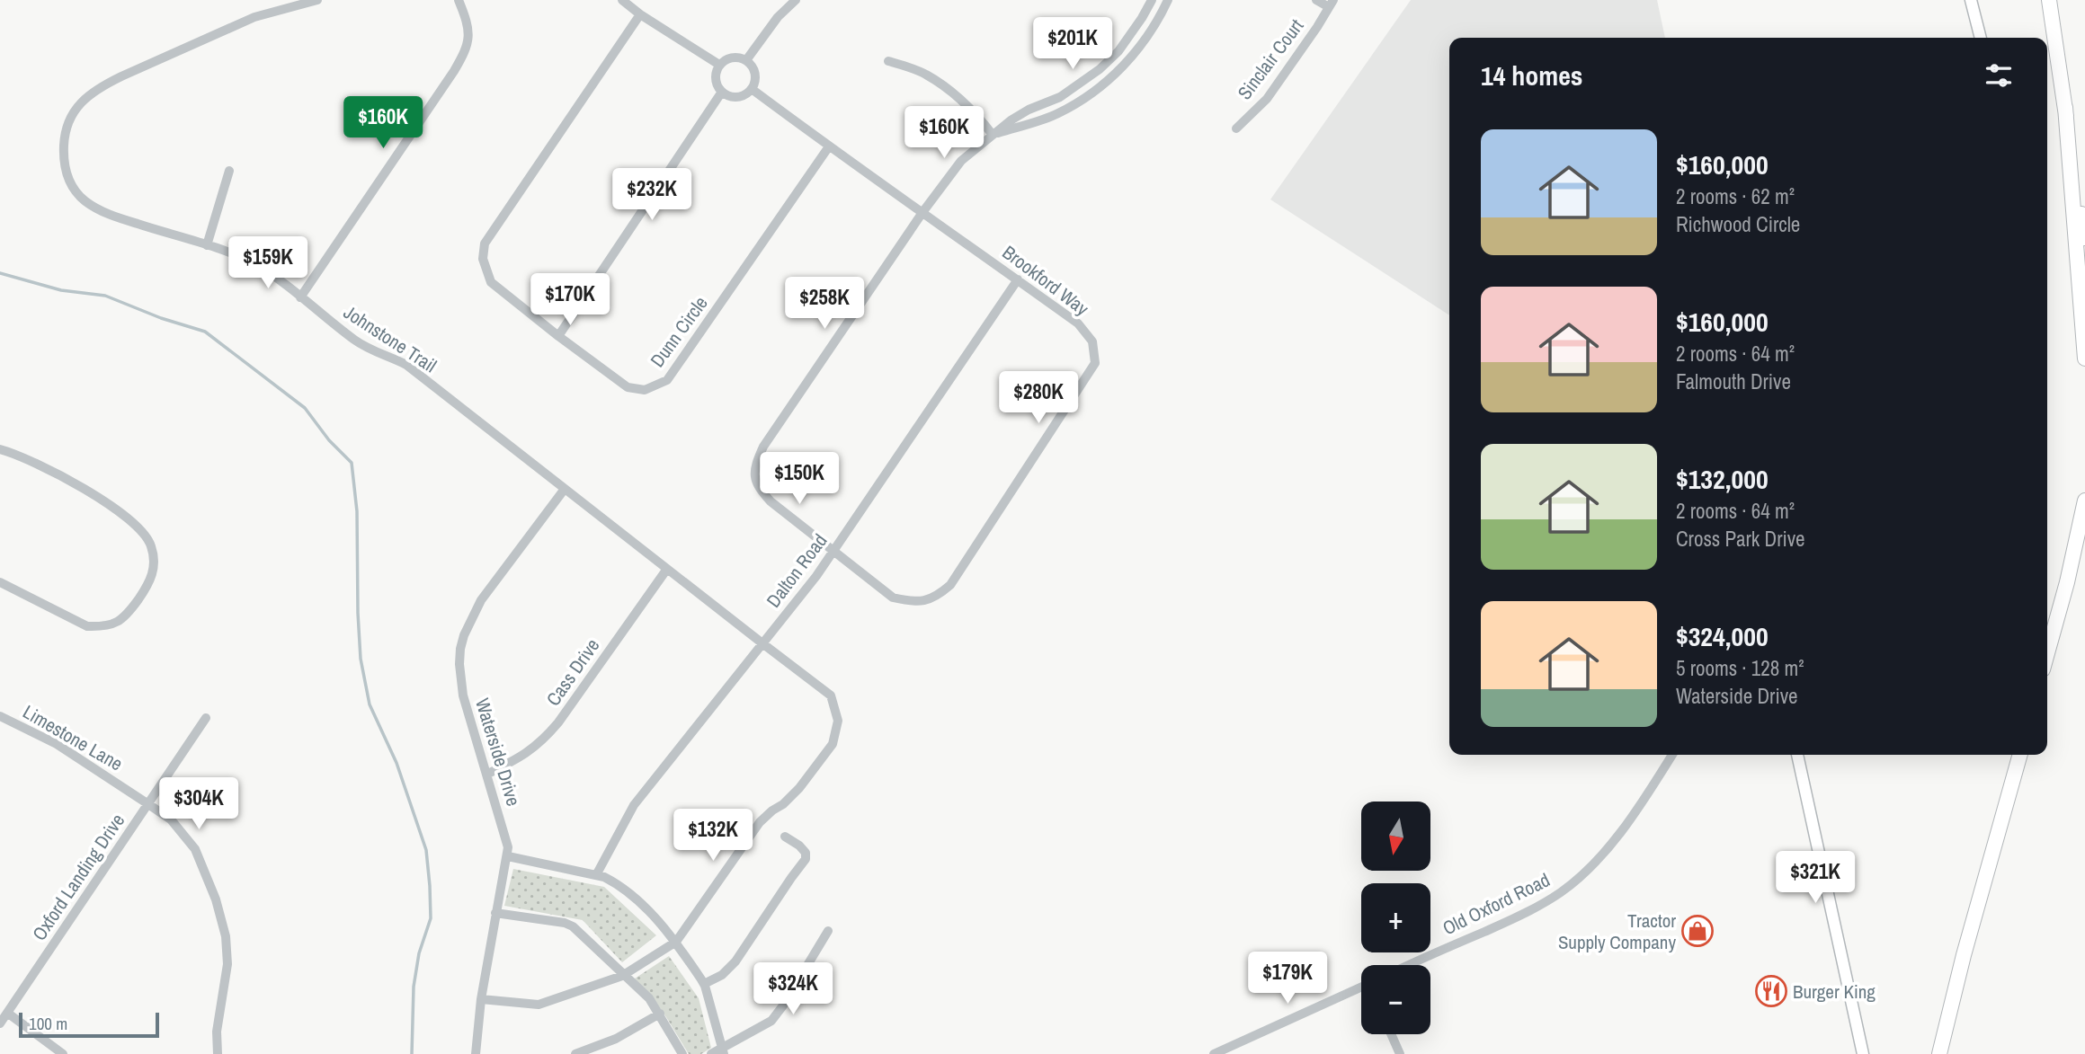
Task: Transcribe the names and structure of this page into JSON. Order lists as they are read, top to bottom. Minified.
{"streets":{"street":["Sinclair Court","Brookford Way","Dunn Circle","Johnstone Trail","Dalton Road","Cass Drive","Limestone Lane","Waterside Drive","Oxford Landing Drive","Old Oxford Road"]},"crossings":[["Brookford Way","Dunn Circle"],["Brookford Way","Dalton Road"],["Johnstone Trail","Dalton Road"],["Johnstone Trail","Cass Drive"],["Johnstone Trail","Waterside Drive"],["Cass Drive","Waterside Drive"],["Limestone Lane","Oxford Landing Drive"]],"places":{"shop":["Tractor Supply Company"],"restaurant":["Burger King"]},"scale_bar":"100 m","north":"bottom","page":{"price":["$201K","$160K","$160K","$232K","$159K","$170K","$258K","$280K","$150K","$304K","$132K","$321K","$179K","$324K"],"heading":"14 homes","list":[{"name":"$160,000","note":"2 rooms · 62 m² · Richwood Circle"},{"name":"$160,000","note":"2 rooms · 64 m² · Falmouth Drive"},{"name":"$132,000","note":"2 rooms · 64 m² · Cross Park Drive"},{"name":"$324,000","note":"5 rooms · 128 m² · Waterside Drive"}],"map_buttons":["+","−"],"scale":"100 m"}}
